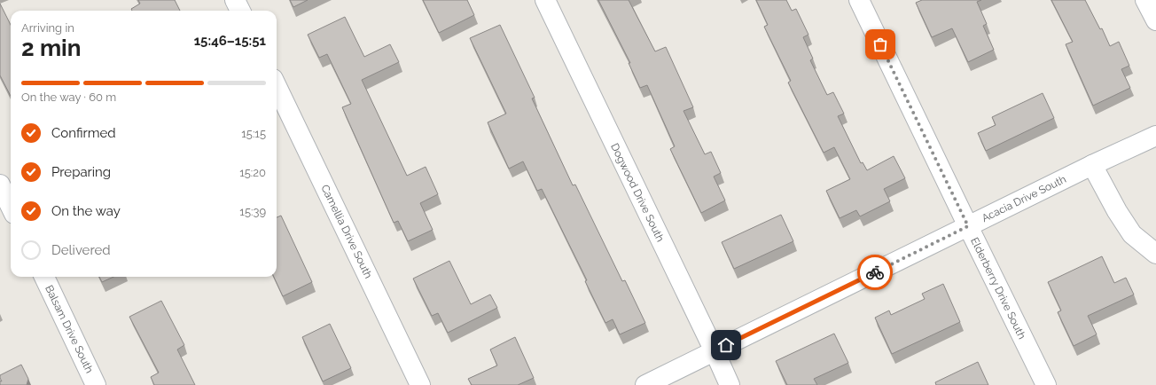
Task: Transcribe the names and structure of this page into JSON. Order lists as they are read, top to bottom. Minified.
{"streets":{"street":["Dogwood Drive South","Acacia Drive South","Camellia Drive South","Elderberry Drive South","Balsam Drive South"]},"crossings":[["Dogwood Drive South","Acacia Drive South"],["Acacia Drive South","Elderberry Drive South"]],"page":{"heading":["2 min","Arriving in","15:46–15:51"],"bar":"On the way · 60 m","list":[["Confirmed","15:15"],["Preparing","15:20"],["On the way","15:39"],"Delivered"]}}
